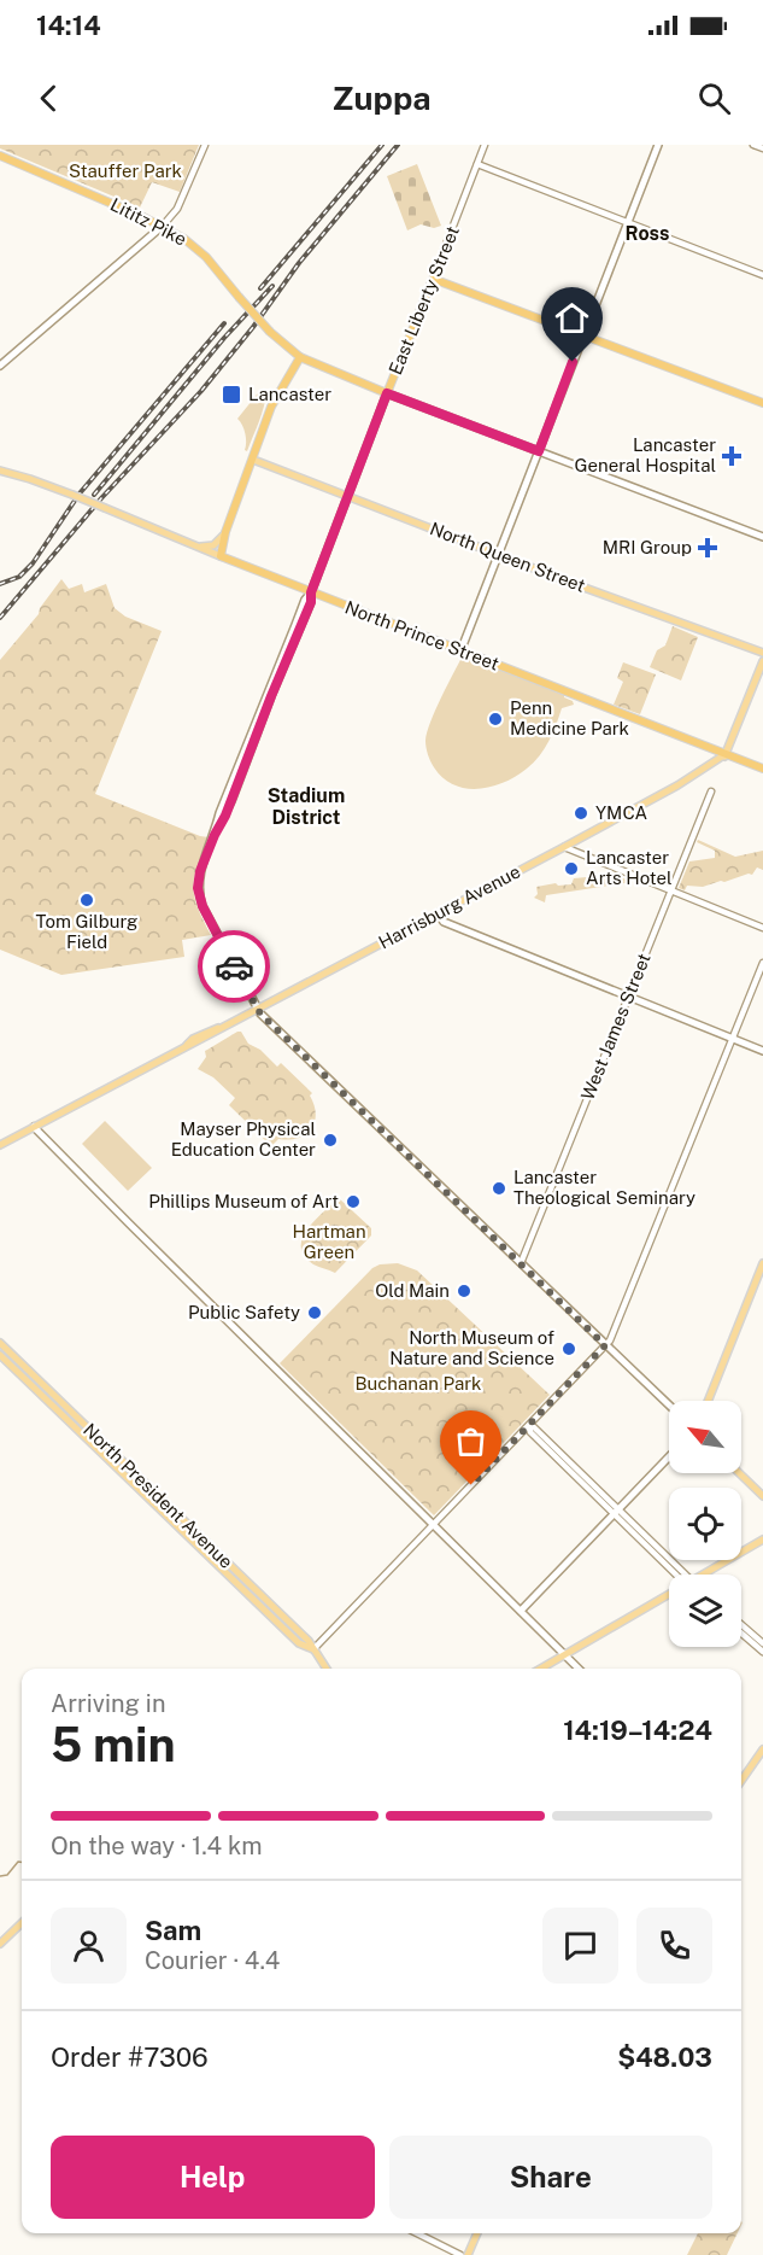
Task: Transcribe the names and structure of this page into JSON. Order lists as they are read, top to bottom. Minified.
{"streets":{"highway":["Lititz Pike","East Liberty Street","North Prince Street"],"main road":["North Queen Street","Harrisburg Avenue","North President Avenue"],"street":["West James Street"]},"crossings":[["Lititz Pike","East Liberty Street"],["East Liberty Street","North Queen Street"],["East Liberty Street","North Prince Street"],["East Liberty Street","Harrisburg Avenue"],["East Liberty Street","West James Street"],["North Prince Street","Harrisburg Avenue"]],"districts":["Ross","Stadium District"],"parks":["Stauffer Park","Hartman Green","Buchanan Park"],"places":{"transit":["Lancaster"],"health":["Lancaster General Hospital","MRI Group"],"other":["Penn Medicine Park","YMCA","Lancaster Arts Hotel","Tom Gilburg Field","Mayser Physical Education Center","Lancaster Theological Seminary","Phillips Museum of Art","Old Main","Public Safety","North Museum of Nature and Science"]},"north":"top left","page":{"status":"14:14","header":"Zuppa","heading":["5 min","Arriving in","14:19–14:24"],"panel":["Sam","Courier · 4.4","Order #7306","$48.03"],"bar":"On the way · 1.4 km","buttons":["Help","Share"]}}
